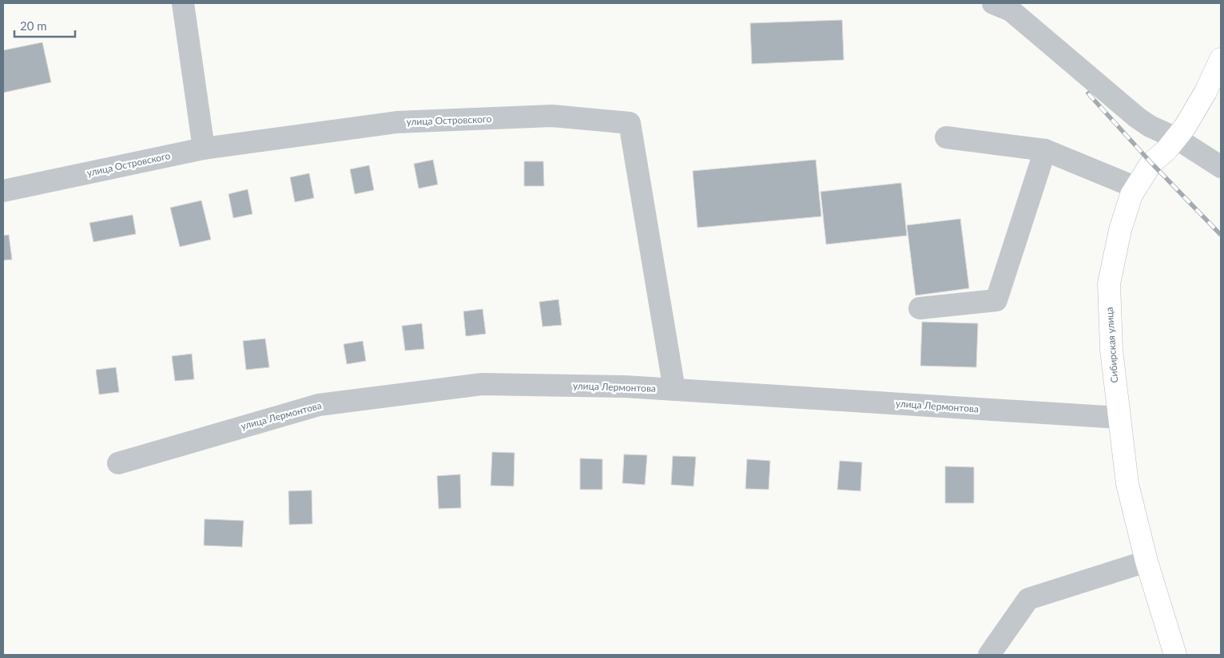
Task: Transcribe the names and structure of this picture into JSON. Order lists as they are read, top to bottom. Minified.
{"streets":{"main road":["Сибирская улица"],"street":["улица Островского","улица Лермонтова"]},"crossings":[["улица Островского","улица Лермонтова"],["Сибирская улица","улица Лермонтова"]],"scale_bar":"20 m"}
